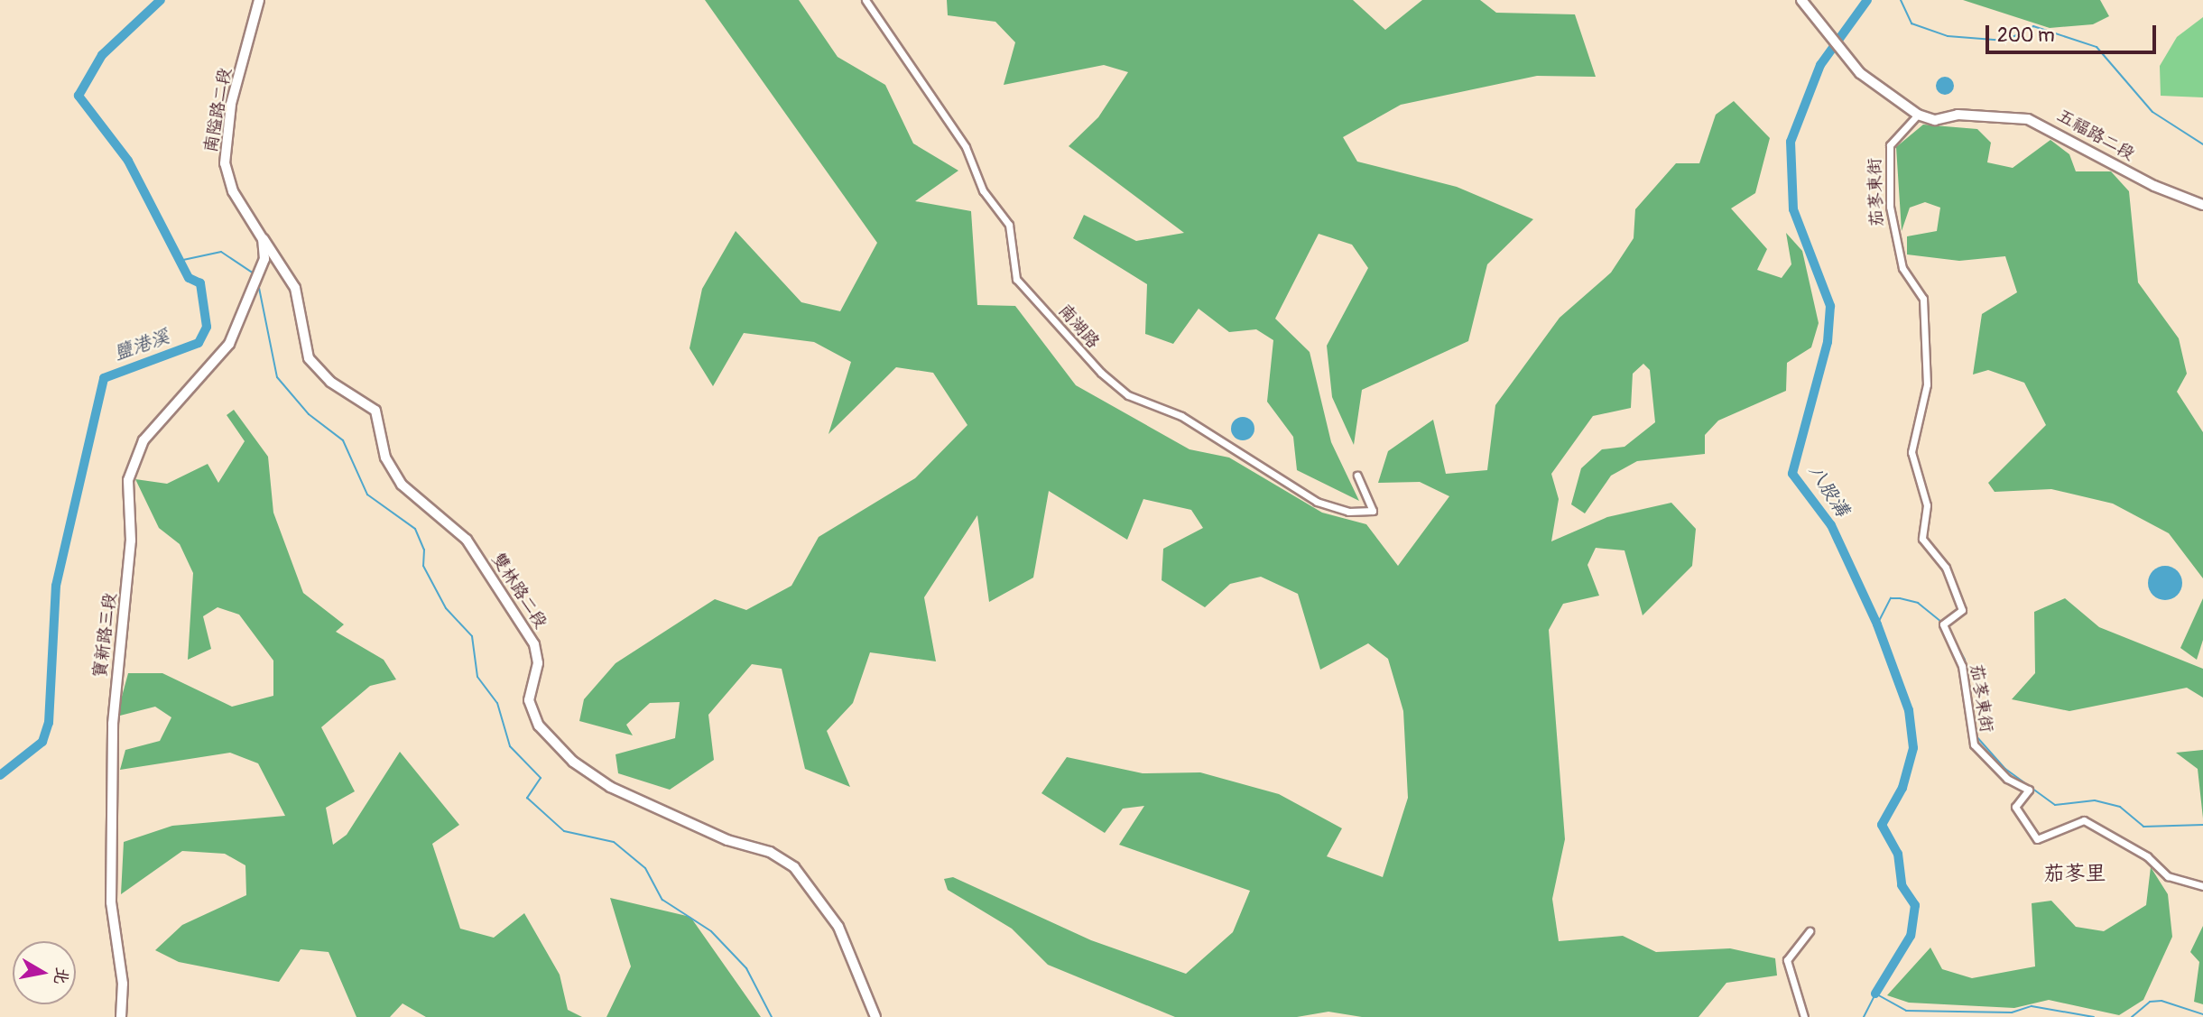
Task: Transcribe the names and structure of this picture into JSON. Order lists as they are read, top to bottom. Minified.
{"streets":{"street":["南隘路二段","五福路二段","茄苳東街","南湖路","雙林路二段","寶新路三段"]},"crossings":[["南隘路二段","雙林路二段"],["南隘路二段","寶新路三段"],["五福路二段","茄苳東街"],["雙林路二段","寶新路三段"]],"districts":["茄苳里"],"water":["鹽港溪","八股溝"],"scale_bar":"200 m","north":"right"}
